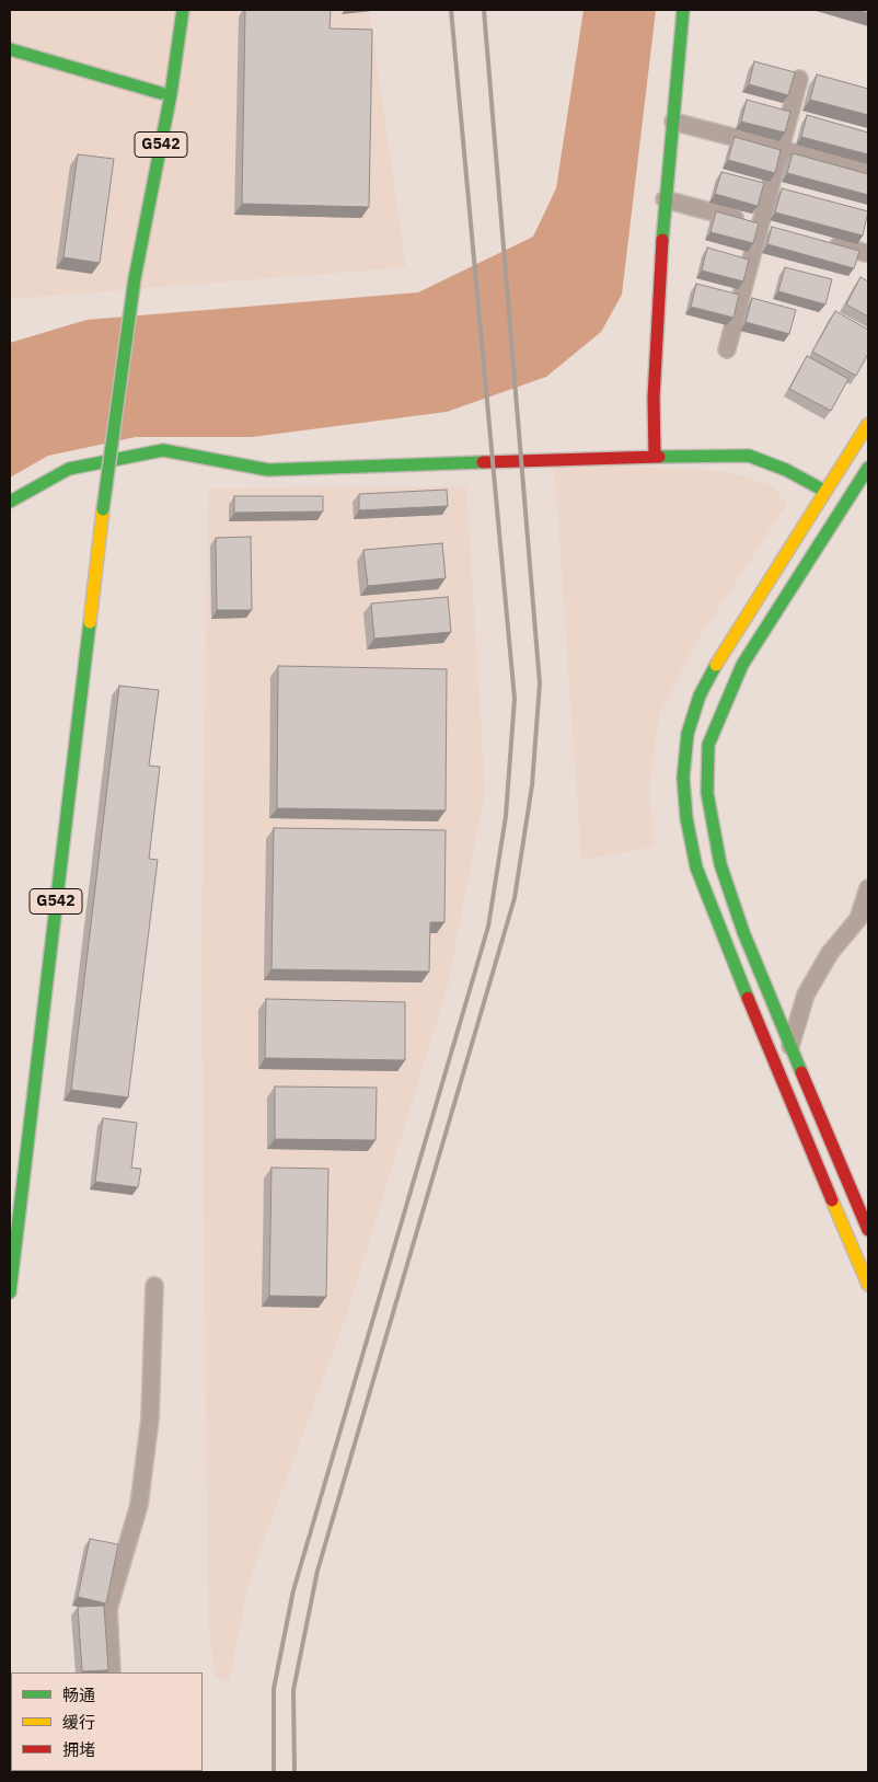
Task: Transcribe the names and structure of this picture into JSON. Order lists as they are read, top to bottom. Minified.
{"streets":{"main road":["G542"]},"legend":["畅通","缓行","拥堵"]}
